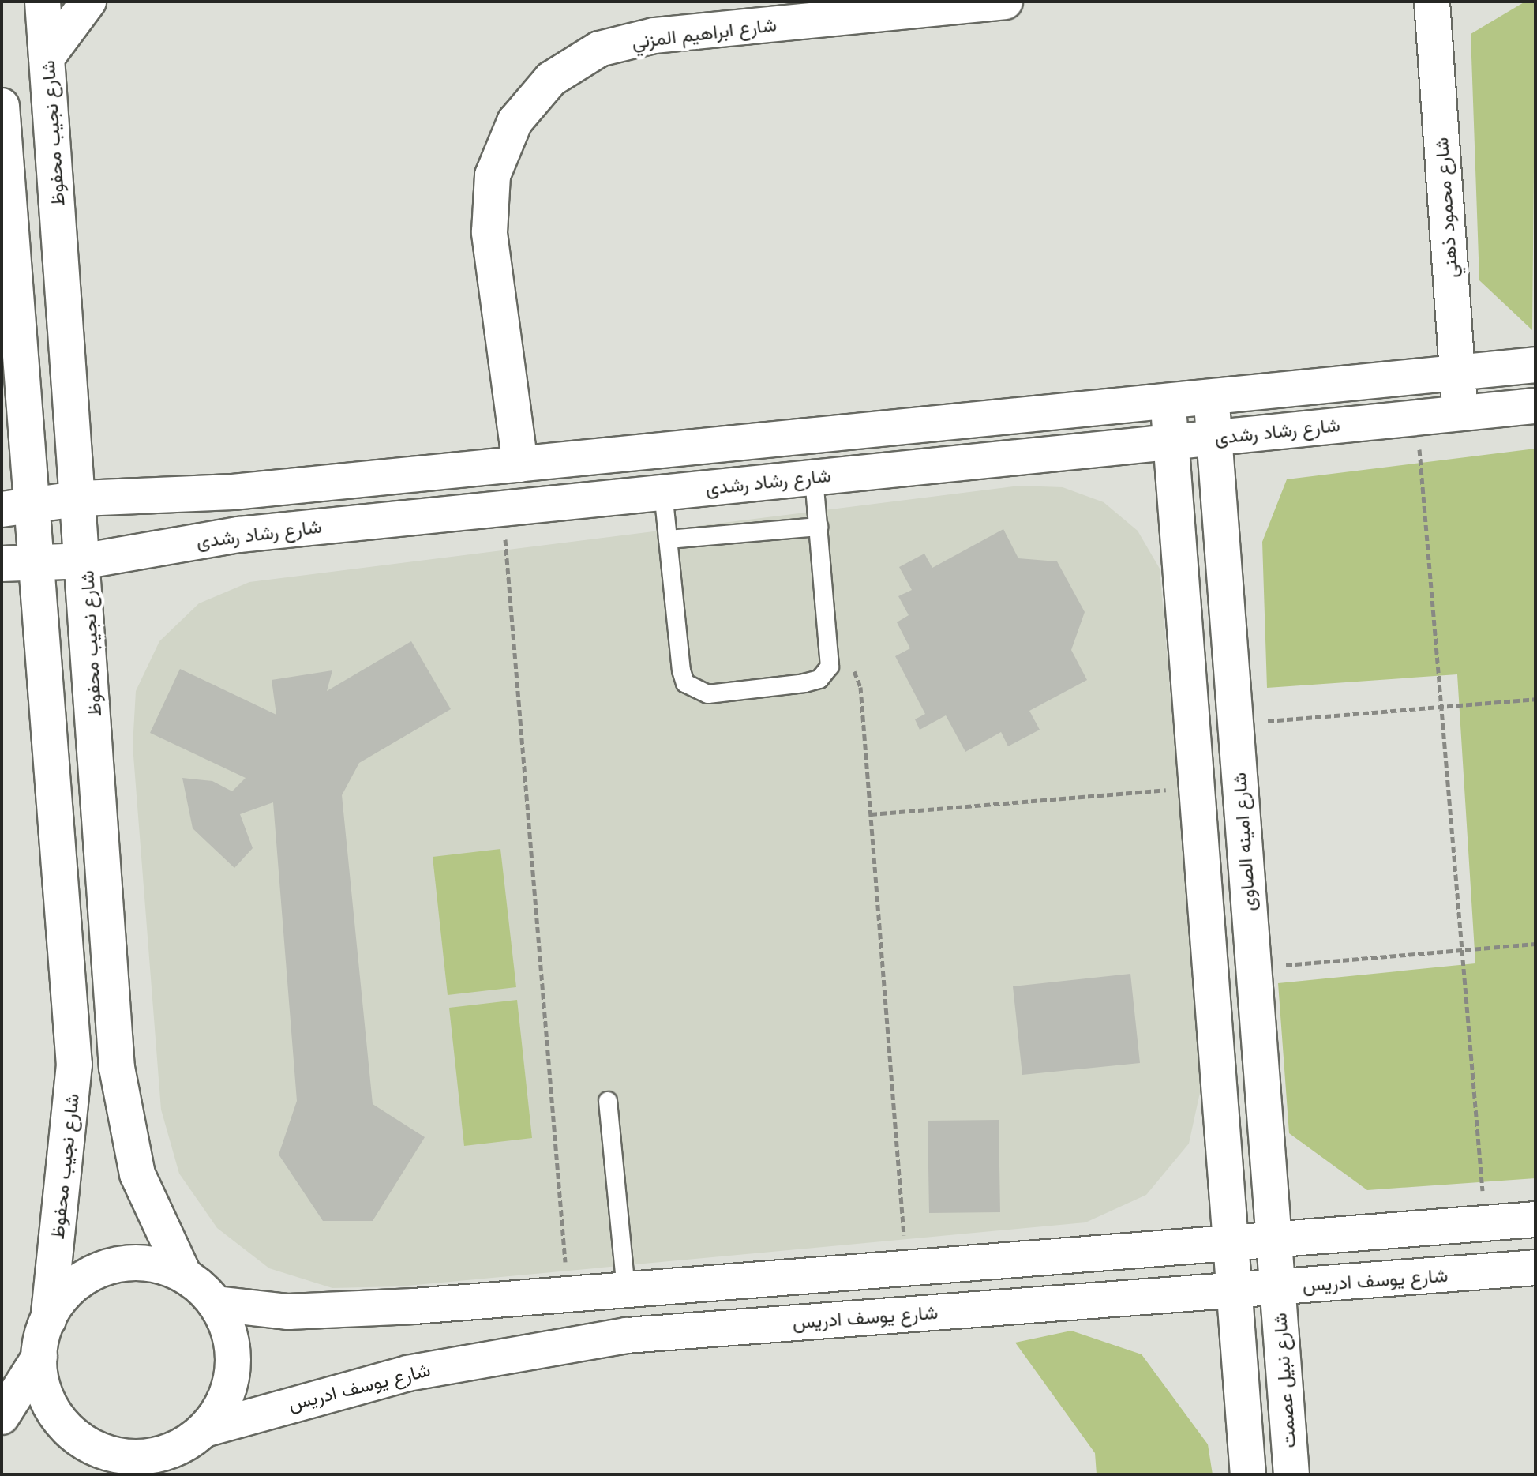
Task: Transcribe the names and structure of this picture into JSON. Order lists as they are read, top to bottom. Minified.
{"streets":{"street":["شارع ابراهيم المزني","شارع نجيب محفوظ","شارع محمود ذهني","شارع رشاد رشدى","شارع امينه الصاوى","شارع يوسف ادريس","شارع نبيل عصمت"]},"crossings":[["شارع ابراهيم المزني","شارع رشاد رشدى"],["شارع نجيب محفوظ","شارع رشاد رشدى"],["شارع نجيب محفوظ","شارع يوسف ادريس"],["شارع محمود ذهني","شارع رشاد رشدى"],["شارع رشاد رشدى","شارع امينه الصاوى"],["شارع امينه الصاوى","شارع يوسف ادريس"],["شارع امينه الصاوى","شارع نبيل عصمت"],["شارع يوسف ادريس","شارع نبيل عصمت"]]}
